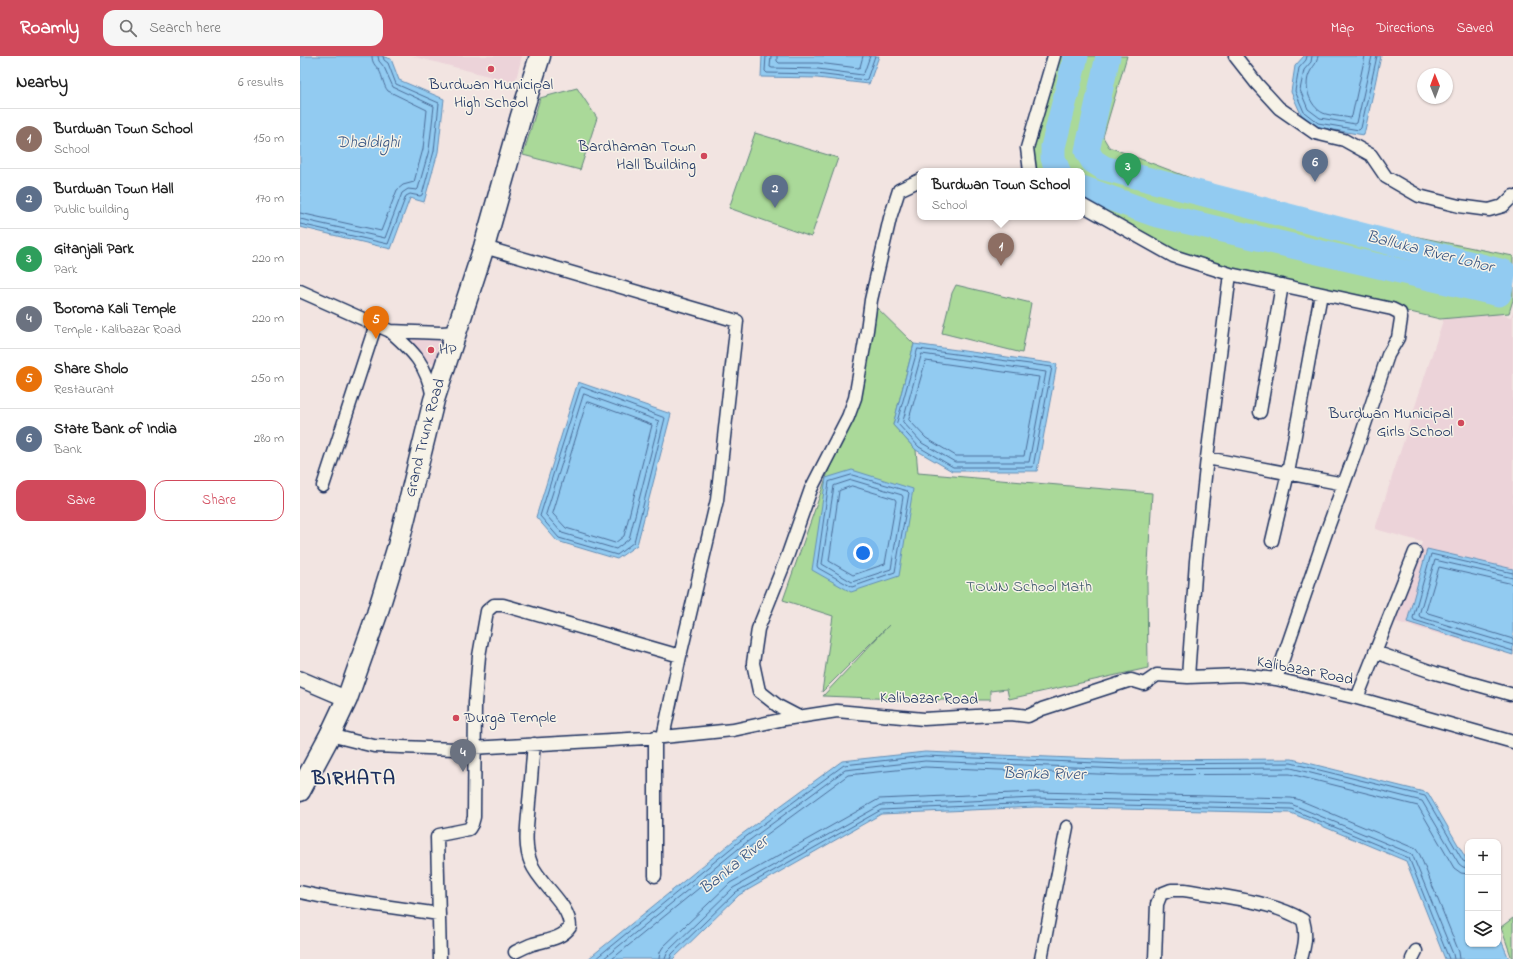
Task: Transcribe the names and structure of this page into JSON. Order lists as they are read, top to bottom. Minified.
{"streets":{"highway":["Grand Trunk Road"],"street":["Kalibazar Road"]},"crossings":[["Grand Trunk Road","Kalibazar Road"]],"districts":["BIRHATA"],"water":["Dhaldighi","Balluka River Lohor","Banka River"],"parks":["TOWN School Math"],"places":["Burdwan Municipal High School","Bardhaman Town Hall Building","HP","Burdwan Municipal Girls School","Durga Temple"],"north":"top","page":{"header":"Roamly","search":"Search here","nav":["Map","Directions","Saved"],"heading":["Nearby","6 results"],"list":[{"mark":"1","name":"Burdwan Town School","note":"School","value":"150 m"},{"mark":"2","name":"Burdwan Town Hall","note":"Public building","value":"170 m"},{"mark":"3","name":"Gitanjali Park","note":"Park","value":"220 m"},{"mark":"4","name":"Boroma Kali Temple","note":"Temple · Kalibazar Road","value":"220 m"},{"mark":"5","name":"Share Sholo","note":"Restaurant","value":"250 m"},{"mark":"6","name":"State Bank of India","note":"Bank","value":"280 m"}],"pins":["6","3","2","1","5","4"],"popup":["Burdwan Town School","School"],"buttons":["Save","Share"],"map_buttons":["+","−"]}}
